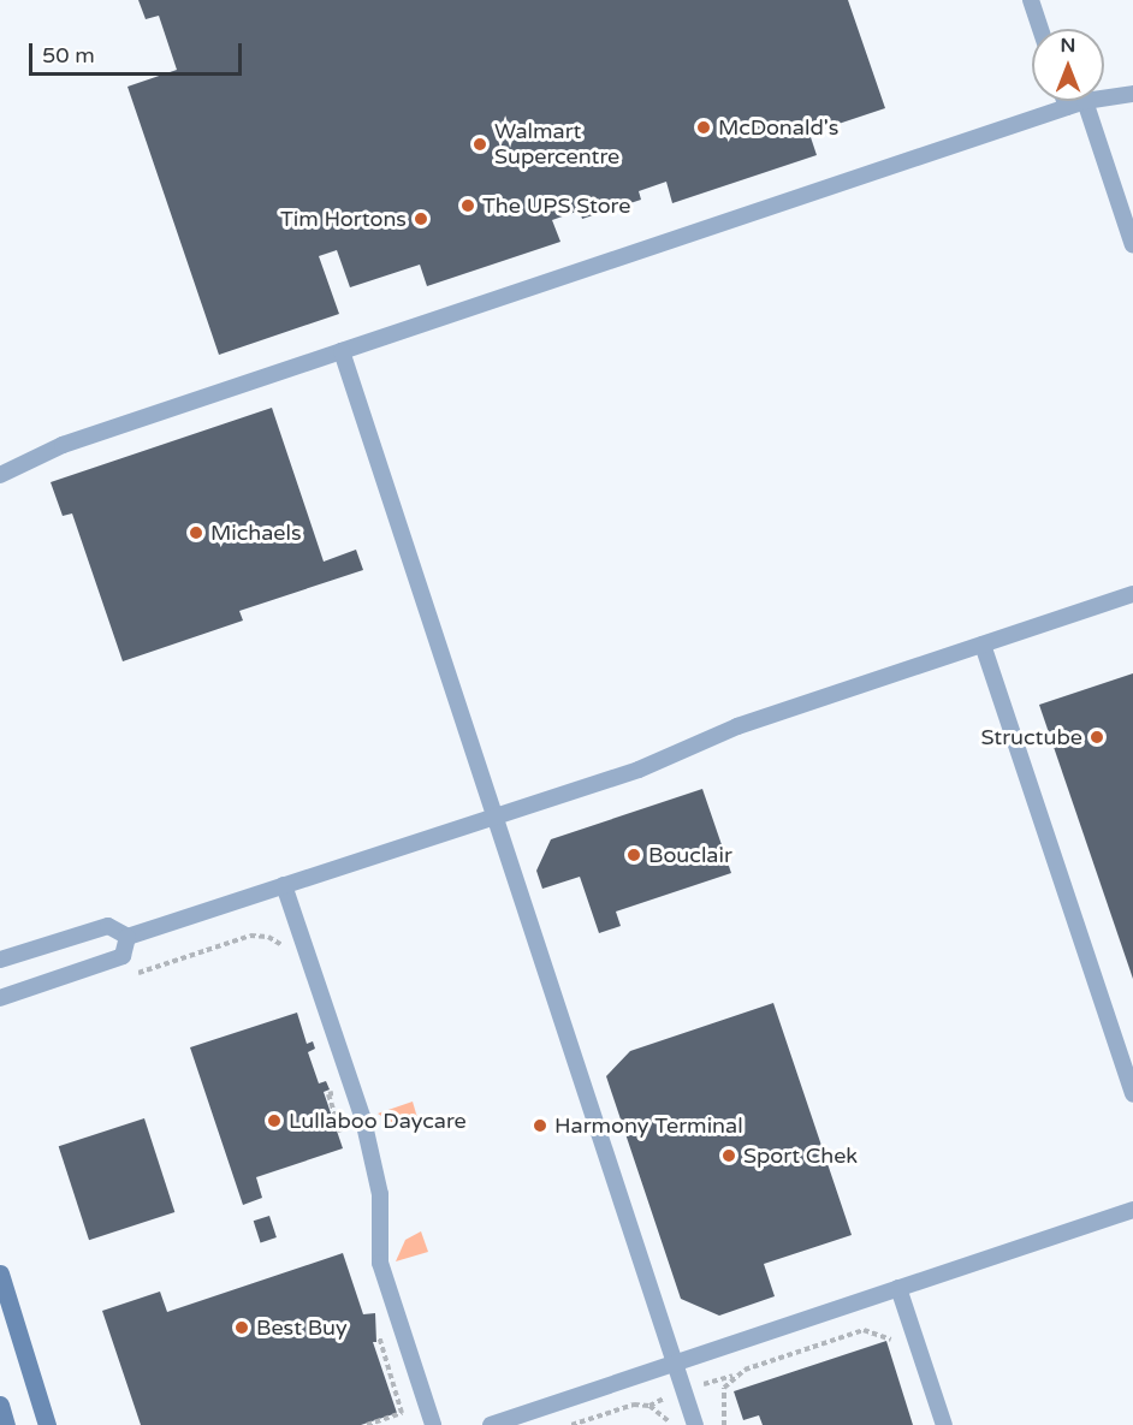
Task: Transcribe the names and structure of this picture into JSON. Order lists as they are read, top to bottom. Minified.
{"places":["McDonald's","Walmart Supercentre","The UPS Store","Tim Hortons","Michaels","Structube","Bouclair","Lullaboo Daycare","Harmony Terminal","Sport Chek","Best Buy"],"scale_bar":"50 m","north":"top"}
